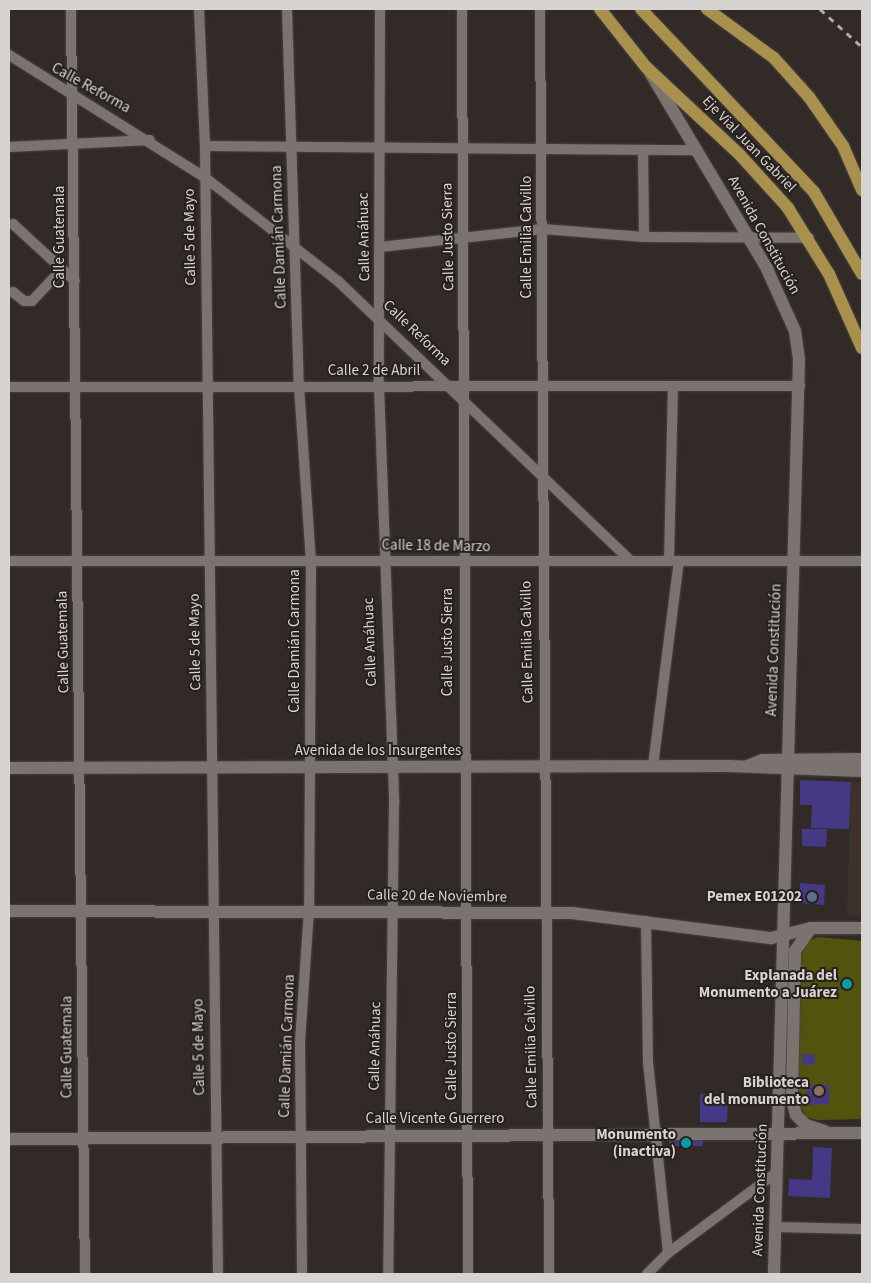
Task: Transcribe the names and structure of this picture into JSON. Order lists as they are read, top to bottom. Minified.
{"streets":{"main road":["Eje Vial Juan Gabriel","Avenida Constitución","Avenida de los Insurgentes","Calle 20 de Noviembre","Calle Vicente Guerrero"],"street":["Calle Reforma","Calle Guatemala","Calle 5 de Mayo","Calle Damián Carmona","Calle Anáhuac","Calle Justo Sierra","Calle Emilia Calvillo","Calle 2 de Abril","Calle 18 de Marzo"]},"crossings":[["Calle Reforma","Calle Guatemala"],["Calle Reforma","Calle 5 de Mayo"],["Calle Reforma","Calle Damián Carmona"],["Calle Reforma","Calle Anáhuac"],["Calle Reforma","Calle Justo Sierra"],["Calle Reforma","Calle Emilia Calvillo"],["Calle Reforma","Calle 2 de Abril"],["Calle Reforma","Calle 18 de Marzo"],["Eje Vial Juan Gabriel","Avenida Constitución"],["Avenida Constitución","Calle 2 de Abril"],["Avenida Constitución","Calle 18 de Marzo"],["Avenida Constitución","Avenida de los Insurgentes"],["Avenida Constitución","Calle 20 de Noviembre"],["Avenida Constitución","Calle Vicente Guerrero"],["Calle Guatemala","Calle 2 de Abril"],["Calle Guatemala","Calle 18 de Marzo"],["Calle Guatemala","Avenida de los Insurgentes"],["Calle Guatemala","Calle 20 de Noviembre"],["Calle Guatemala","Calle Vicente Guerrero"],["Calle 5 de Mayo","Calle 2 de Abril"],["Calle 5 de Mayo","Calle 18 de Marzo"],["Calle 5 de Mayo","Avenida de los Insurgentes"],["Calle 5 de Mayo","Calle 20 de Noviembre"],["Calle 5 de Mayo","Calle Vicente Guerrero"],["Calle Damián Carmona","Calle 2 de Abril"],["Calle Damián Carmona","Calle 18 de Marzo"],["Calle Damián Carmona","Avenida de los Insurgentes"],["Calle Damián Carmona","Calle 20 de Noviembre"],["Calle Damián Carmona","Calle Vicente Guerrero"],["Calle Anáhuac","Calle 2 de Abril"],["Calle Anáhuac","Calle 18 de Marzo"],["Calle Anáhuac","Avenida de los Insurgentes"],["Calle Anáhuac","Calle 20 de Noviembre"],["Calle Anáhuac","Calle Vicente Guerrero"],["Calle Justo Sierra","Calle 2 de Abril"],["Calle Justo Sierra","Calle 18 de Marzo"],["Calle Justo Sierra","Avenida de los Insurgentes"],["Calle Justo Sierra","Calle 20 de Noviembre"],["Calle Justo Sierra","Calle Vicente Guerrero"],["Calle Emilia Calvillo","Calle 2 de Abril"],["Calle Emilia Calvillo","Calle 18 de Marzo"],["Calle Emilia Calvillo","Avenida de los Insurgentes"],["Calle Emilia Calvillo","Calle 20 de Noviembre"],["Calle Emilia Calvillo","Calle Vicente Guerrero"]],"places":["Pemex E01202","Explanada del Monumento a Juárez","Biblioteca del monumento","Monumento (inactiva)"]}
